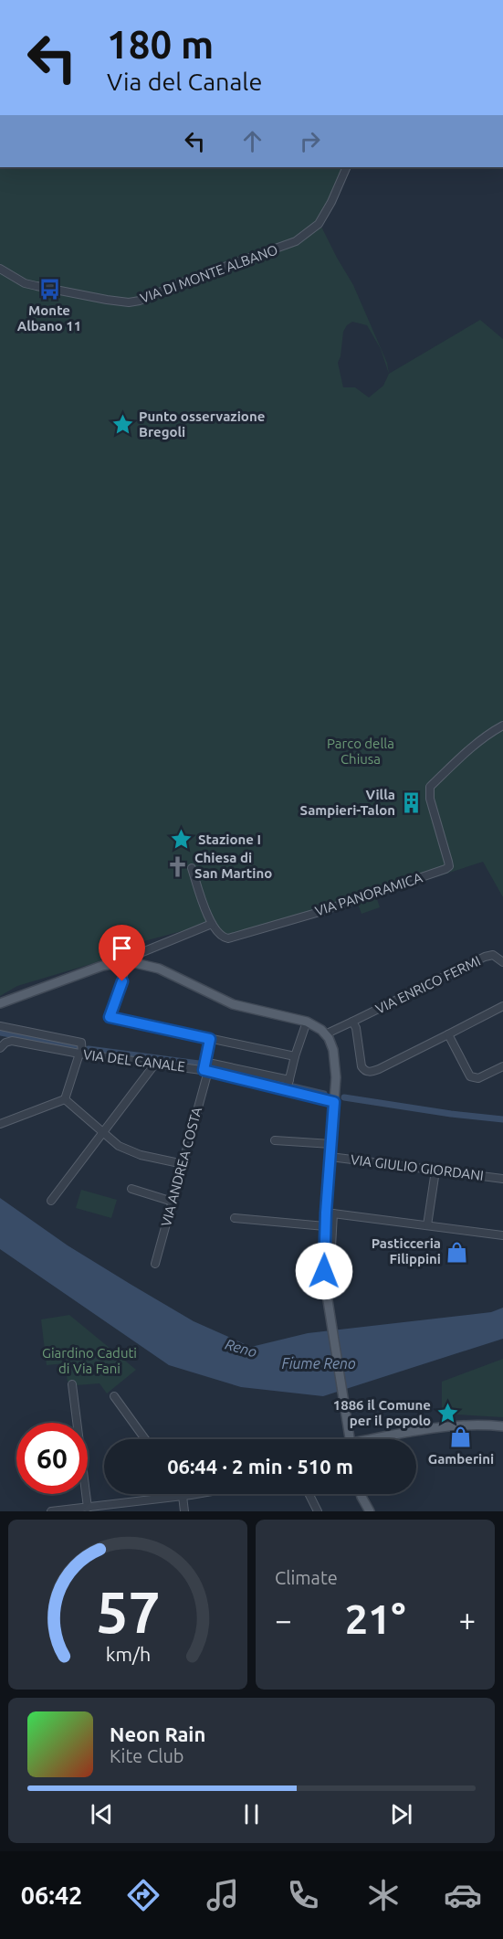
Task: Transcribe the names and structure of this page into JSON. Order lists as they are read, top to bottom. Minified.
{"streets":{"street":["VIA DI MONTE ALBANO","VIA PANORAMICA","VIA ENRICO FERMI","VIA DEL CANALE","VIA ANDREA COSTA","VIA GIULIO GIORDANI"]},"crossings":[["VIA DEL CANALE","VIA ANDREA COSTA"]],"water":["Reno","Fiume Reno"],"parks":["Parco della Chiusa","Giardino Caduti di Via Fani"],"places":{"bus stop":["Monte Albano 11"],"place":["Punto osservazione Bregoli","Stazione I","1886 il Comune per il popolo"],"building":["Villa Sampieri-Talon"],"church":["Chiesa di San Martino"],"shop":["Pasticceria Filippini","Gamberini"]},"page":{"turn":["180 m","Via del Canale"],"limit":"60","trip":"06:44 · 2 min · 510 m","tile":"Climate","heat":["−","21°","+"],"song":["Neon Rain","Kite Club"],"tabs":"06:42","gauge":["57","km/h"]}}
